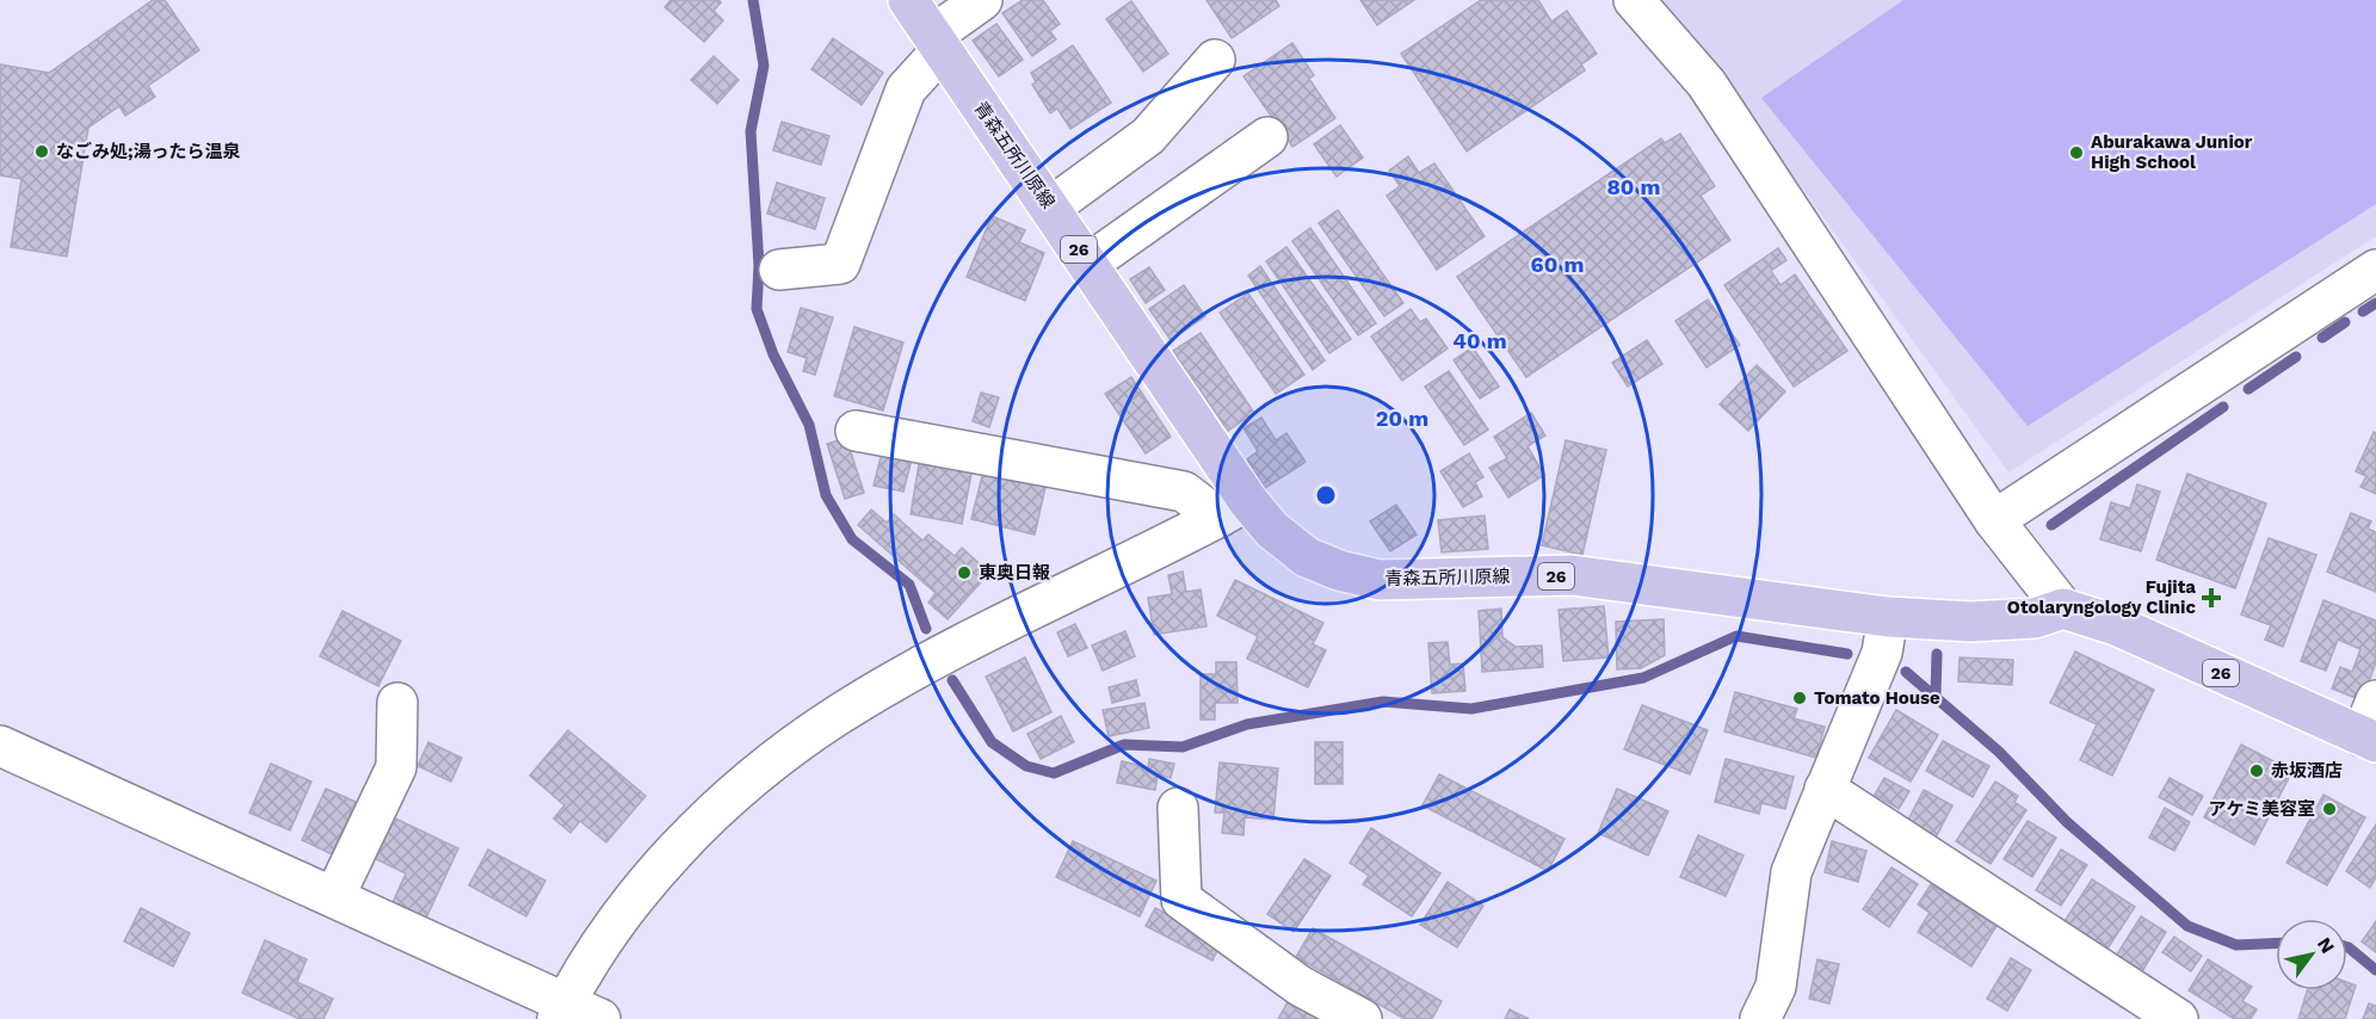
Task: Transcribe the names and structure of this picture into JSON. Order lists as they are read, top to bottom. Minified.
{"streets":{"main road":["青森五所川原線","26"]},"crossings":[["青森五所川原線","26"]],"places":{"other":["なごみ処;湯ったら温泉","Aburakawa Junior High School","東奥日報","Tomato House","赤坂酒店","アケミ美容室"],"health":["Fujita Otolaryngology Clinic"]},"north":"top right","rings":["80 m","60 m","40 m","20 m"]}
